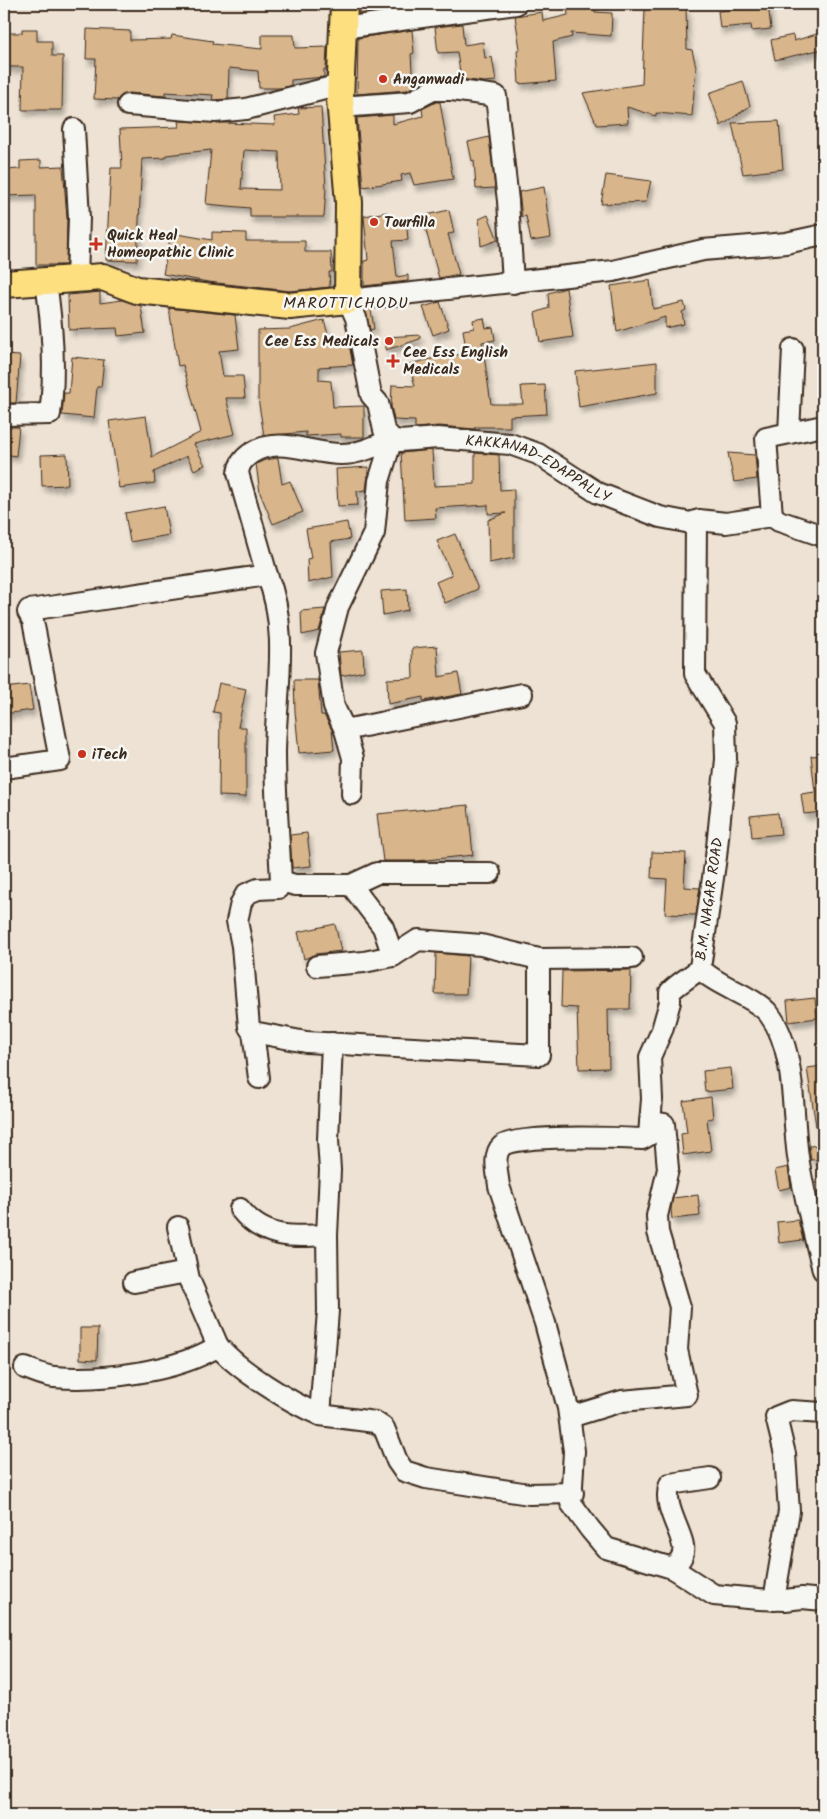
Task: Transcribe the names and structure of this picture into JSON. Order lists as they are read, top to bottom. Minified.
{"streets":{"street":["KAKKANAD-EDAPPALLY","B.M. NAGAR ROAD"]},"crossings":[["KAKKANAD-EDAPPALLY","B.M. NAGAR ROAD"]],"districts":["MAROTTICHODU"],"places":{"other":["Anganwadi","Tourfilla","Cee Ess Medicals","iTech"],"health":["Quick Heal Homeopathic Clinic","Cee Ess English Medicals"]}}
